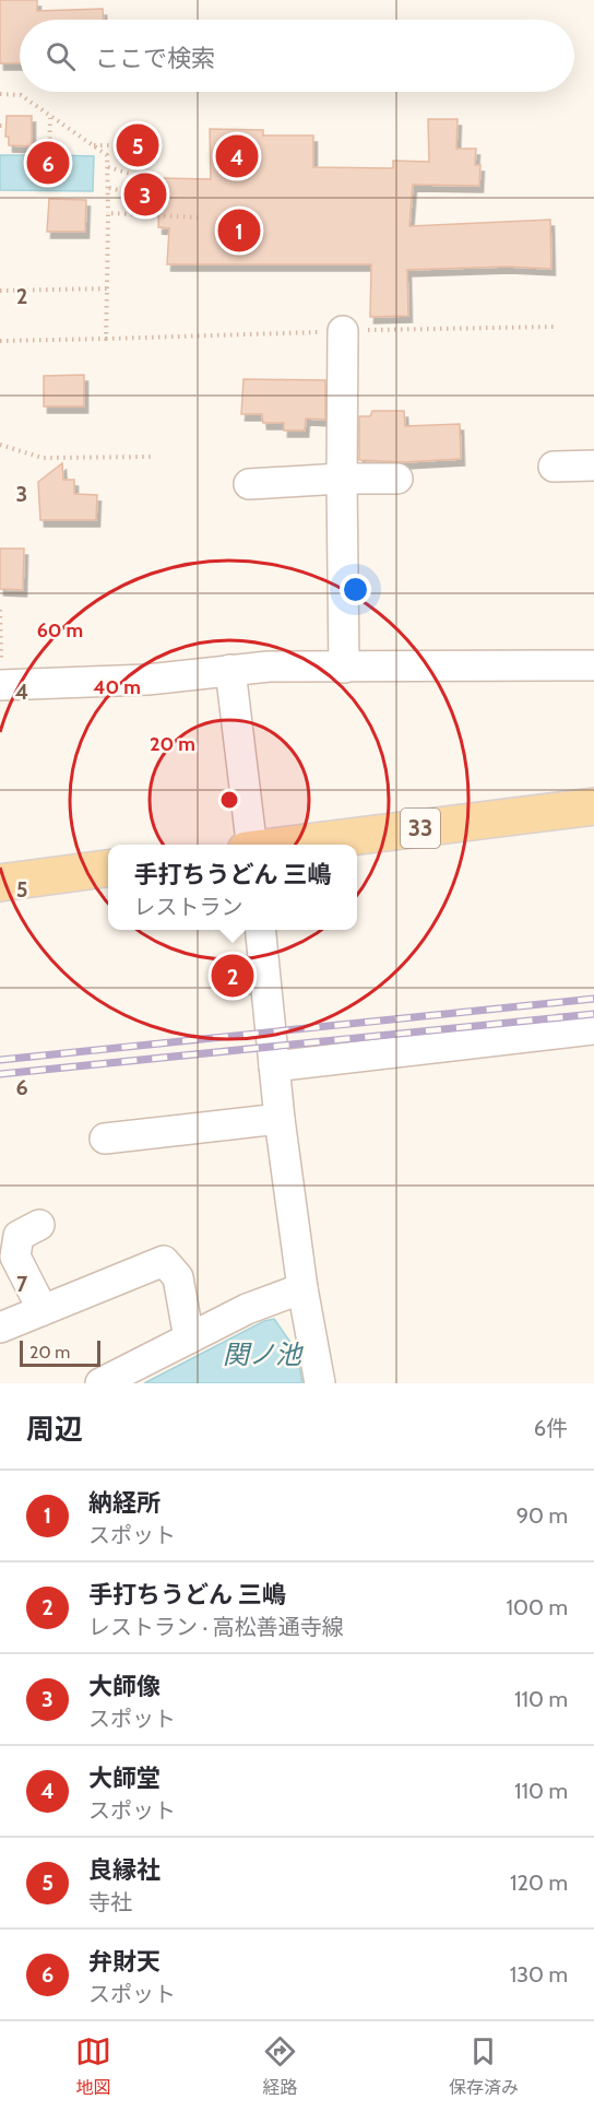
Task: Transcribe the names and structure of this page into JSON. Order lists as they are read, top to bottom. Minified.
{"streets":{"main road":["33"]},"water":["関ノ池"],"scale_bar":"20 m","page":{"search":"ここで検索","pins":["5","4","6","3","1","2"],"popup":["手打ちうどん 三嶋","レストラン"],"scale":"20 m","heading":["周辺","6件"],"list":[{"mark":"1","name":"納経所","note":"スポット","value":"90 m"},{"mark":"2","name":"手打ちうどん 三嶋","note":"レストラン · 高松善通寺線","value":"100 m"},{"mark":"3","name":"大師像","note":"スポット","value":"110 m"},{"mark":"4","name":"大師堂","note":"スポット","value":"110 m"},{"mark":"5","name":"良縁社","note":"寺社","value":"120 m"},{"mark":"6","name":"弁財天","note":"スポット","value":"130 m"}],"nav":["地図","経路","保存済み"]},"grid":{"rows":["2","3","4","5","6","7"]},"rings":["60 m","40 m","20 m"]}
